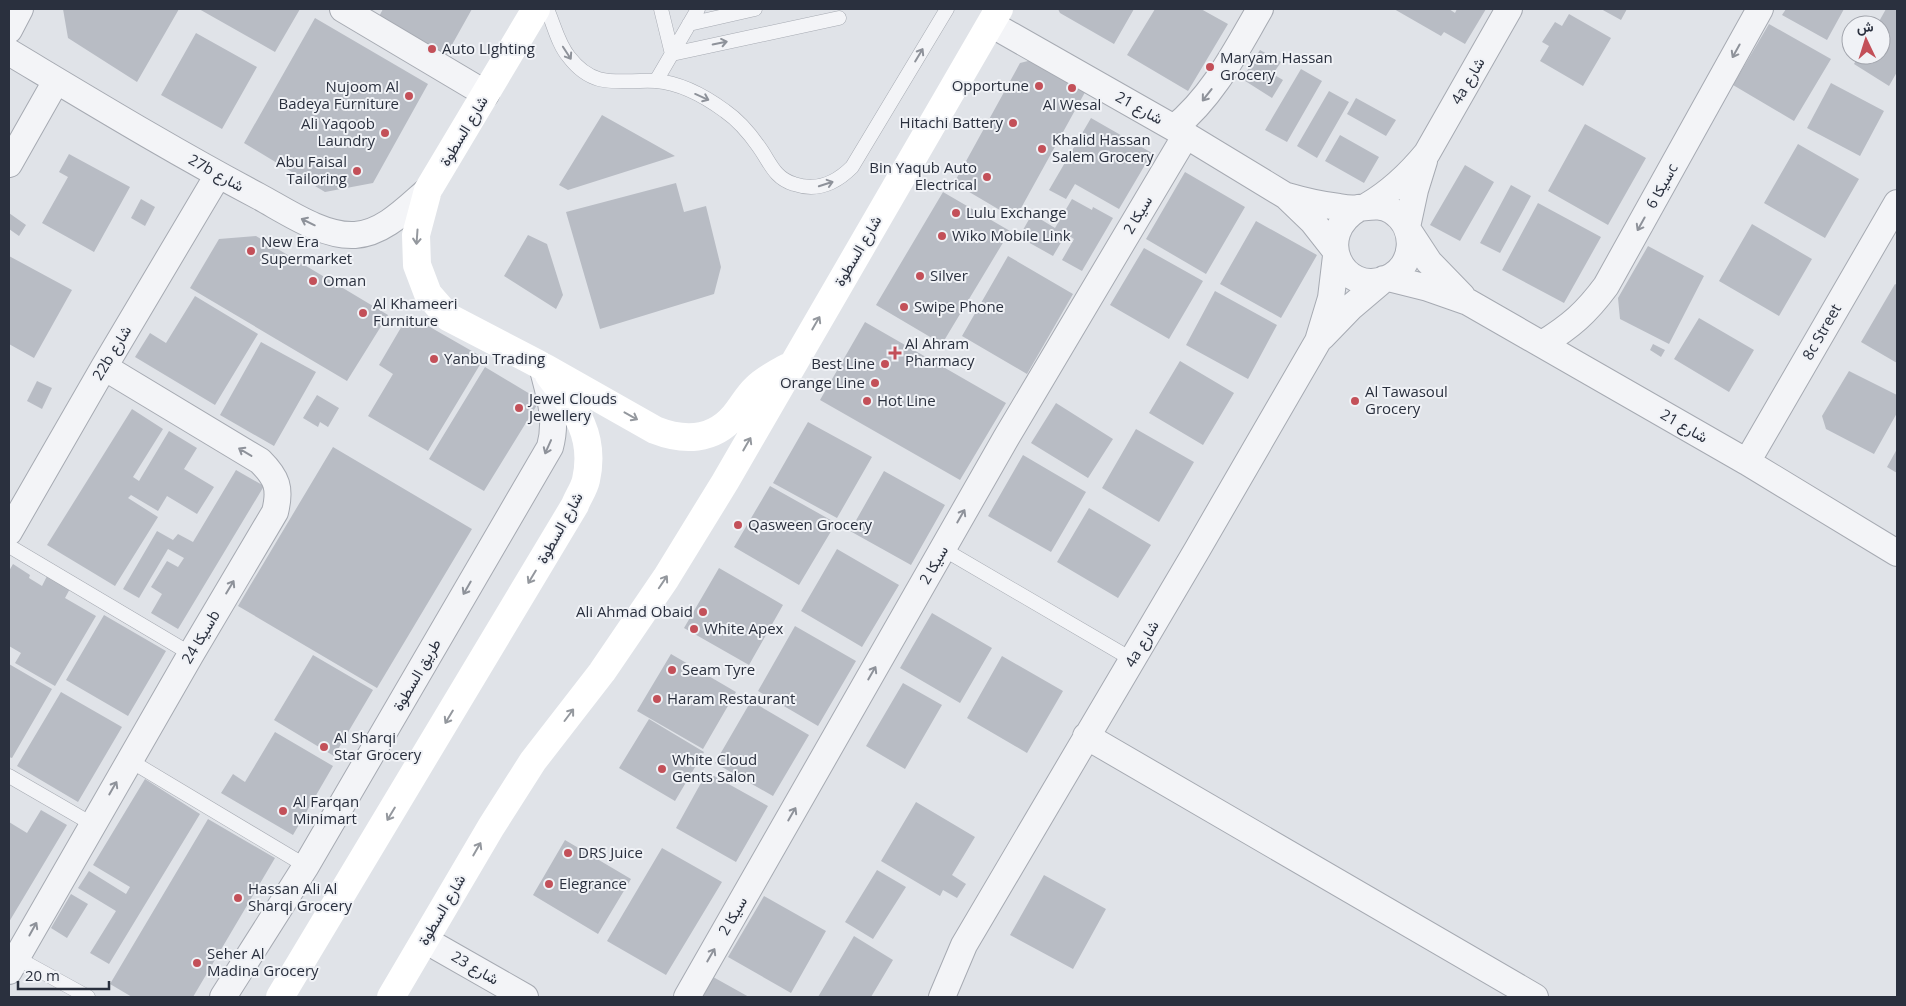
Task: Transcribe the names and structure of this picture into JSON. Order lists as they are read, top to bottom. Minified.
{"streets":{"main road":["شارع السطوة"],"street":["4a شارع","شارع 21","27b شارع","سيكا 6c","سيكا 2","8c Street","22b شارع","سيكا 24b","طريق السطوة","شارع 23"]},"crossings":[["4a شارع","شارع 21"],["شارع 21","شارع السطوة"],["شارع 21","سيكا 6c"],["شارع 21","سيكا 2"],["شارع 21","8c Street"],["شارع السطوة","27b شارع"],["شارع السطوة","طريق السطوة"],["شارع السطوة","شارع 23"],["27b شارع","22b شارع"],["22b شارع","سيكا 24b"]],"one_way":["27b شارع","سيكا 6c","طريق السطوة"],"places":{"other":["Auto LIghting","Maryam Hassan Grocery","Opportune","Al Wesal","Nujoom Al Badeya Furniture","Hitachi Battery","Ali Yaqoob Laundry","Khalid Hassan Salem Grocery","Abu Faisal Tailoring","Bin Yaqub Auto Electrical","Lulu Exchange","Wiko Mobile Link","New Era Supermarket","Silver","Oman","Swipe Phone","Al Khameeri Furniture","Yanbu Trading","Best Line","Orange Line","Hot Line","Al Tawasoul Grocery","Jewel Clouds Jewellery","Qasween Grocery","Ali Ahmad Obaid","White Apex","Seam Tyre","Haram Restaurant","Al Sharqi Star Grocery","White Cloud Gents Salon","Al Farqan Minimart","DRS Juice","Elegrance","Hassan Ali Al Sharqi Grocery","Seher Al Madina Grocery"],"health":["Al Ahram Pharmacy"]},"scale_bar":"20 m","north":"top"}
